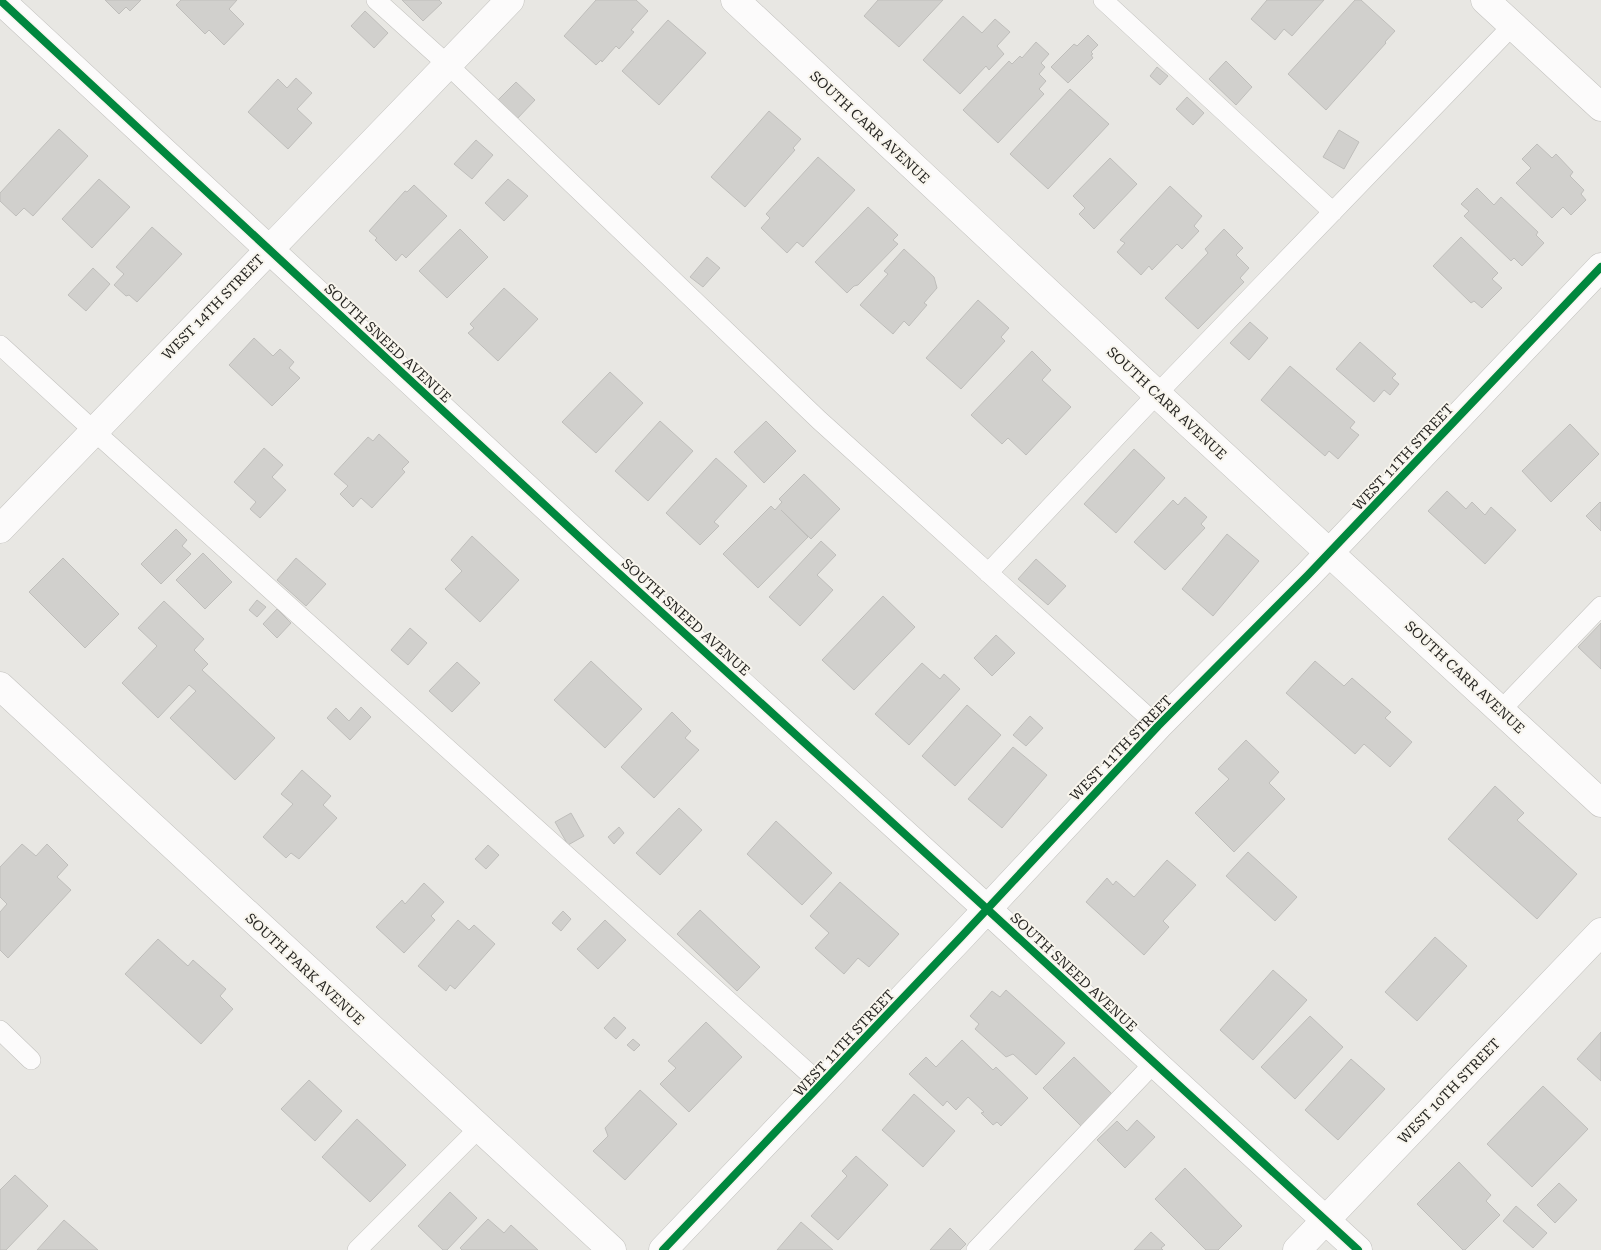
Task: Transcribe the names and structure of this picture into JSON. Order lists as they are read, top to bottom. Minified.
{"streets":{"street":["SOUTH CARR AVENUE","WEST 14TH STREET","SOUTH SNEED AVENUE","WEST 11TH STREET","SOUTH PARK AVENUE","WEST 10TH STREET"]},"crossings":[["SOUTH CARR AVENUE","WEST 11TH STREET"],["WEST 14TH STREET","SOUTH SNEED AVENUE"],["SOUTH SNEED AVENUE","WEST 11TH STREET"],["SOUTH SNEED AVENUE","WEST 10TH STREET"]]}
